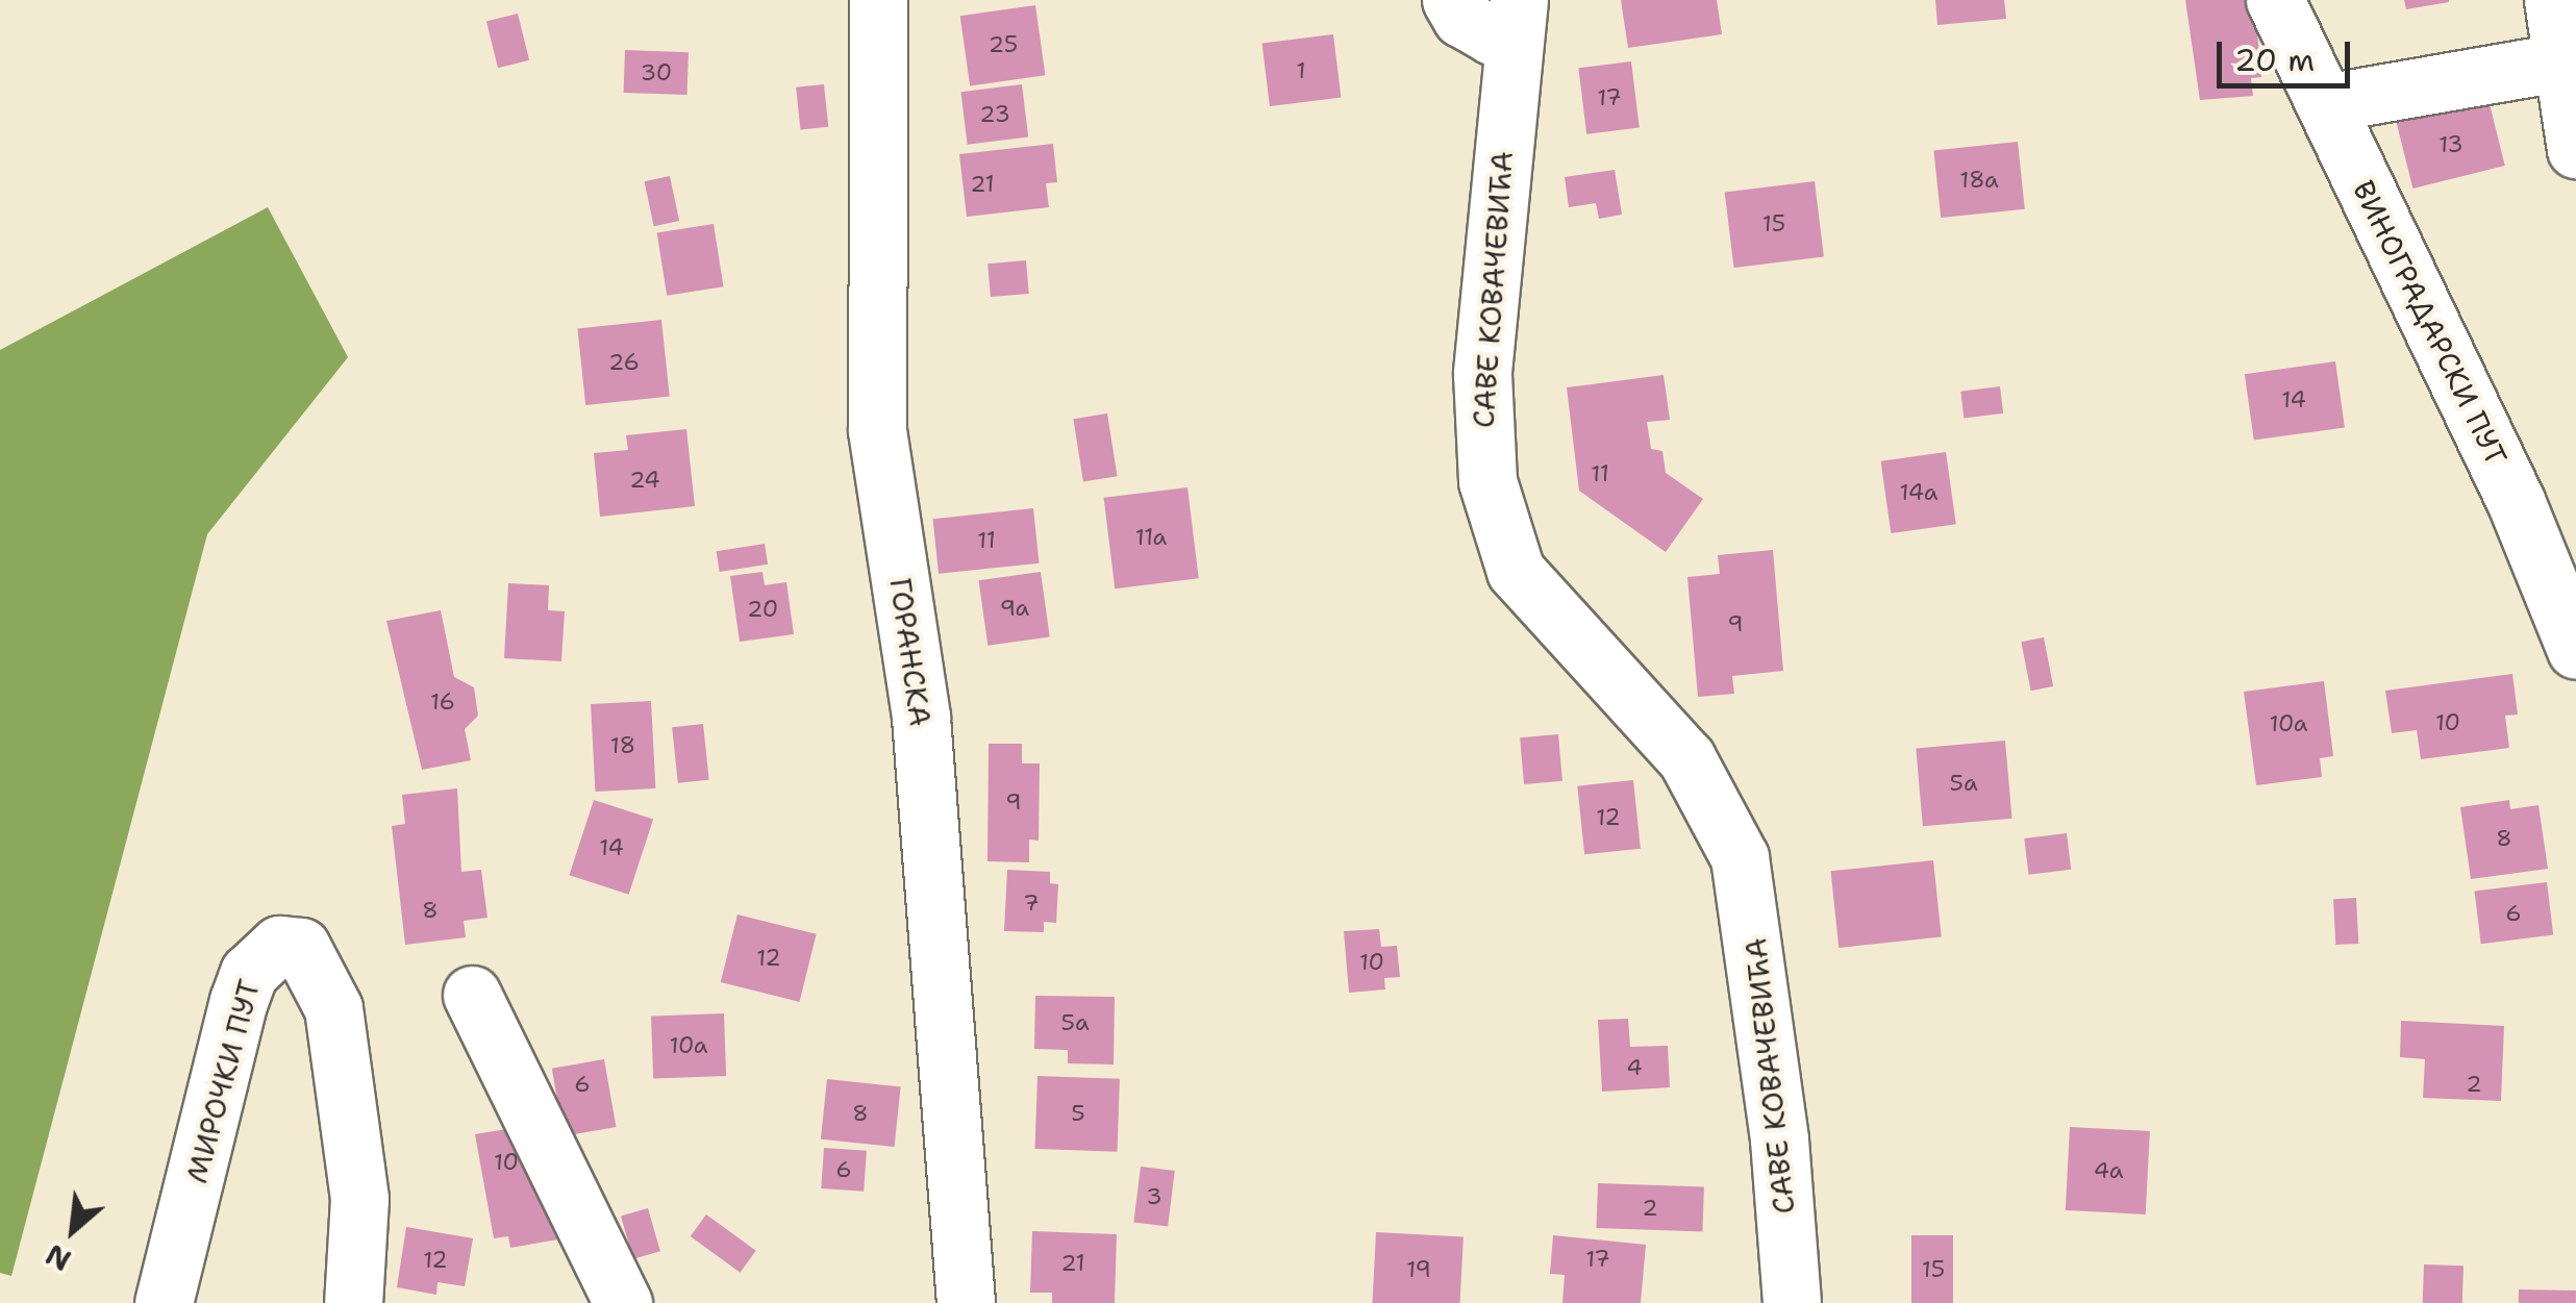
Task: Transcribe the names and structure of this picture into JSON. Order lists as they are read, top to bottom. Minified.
{"streets":{"street":["САВЕ КОВАЧЕВИЋА","ВИНОГРАДАРСКИ ПУТ","ГОРАНСКА","МИРОЧКИ ПУТ"]},"house_numbers":["25","1","30","17","23","13","18a","21","15","26","14","11","24","14a","11a","11","9a","20","9","16","10","10a","18","5a","9","12","8","14","7","8","6","12","10","5a","10a","4","6","2","8","5","10","6","4a","3","2","17","12","21","19","15"],"scale_bar":"20 m","north":"bottom left"}
